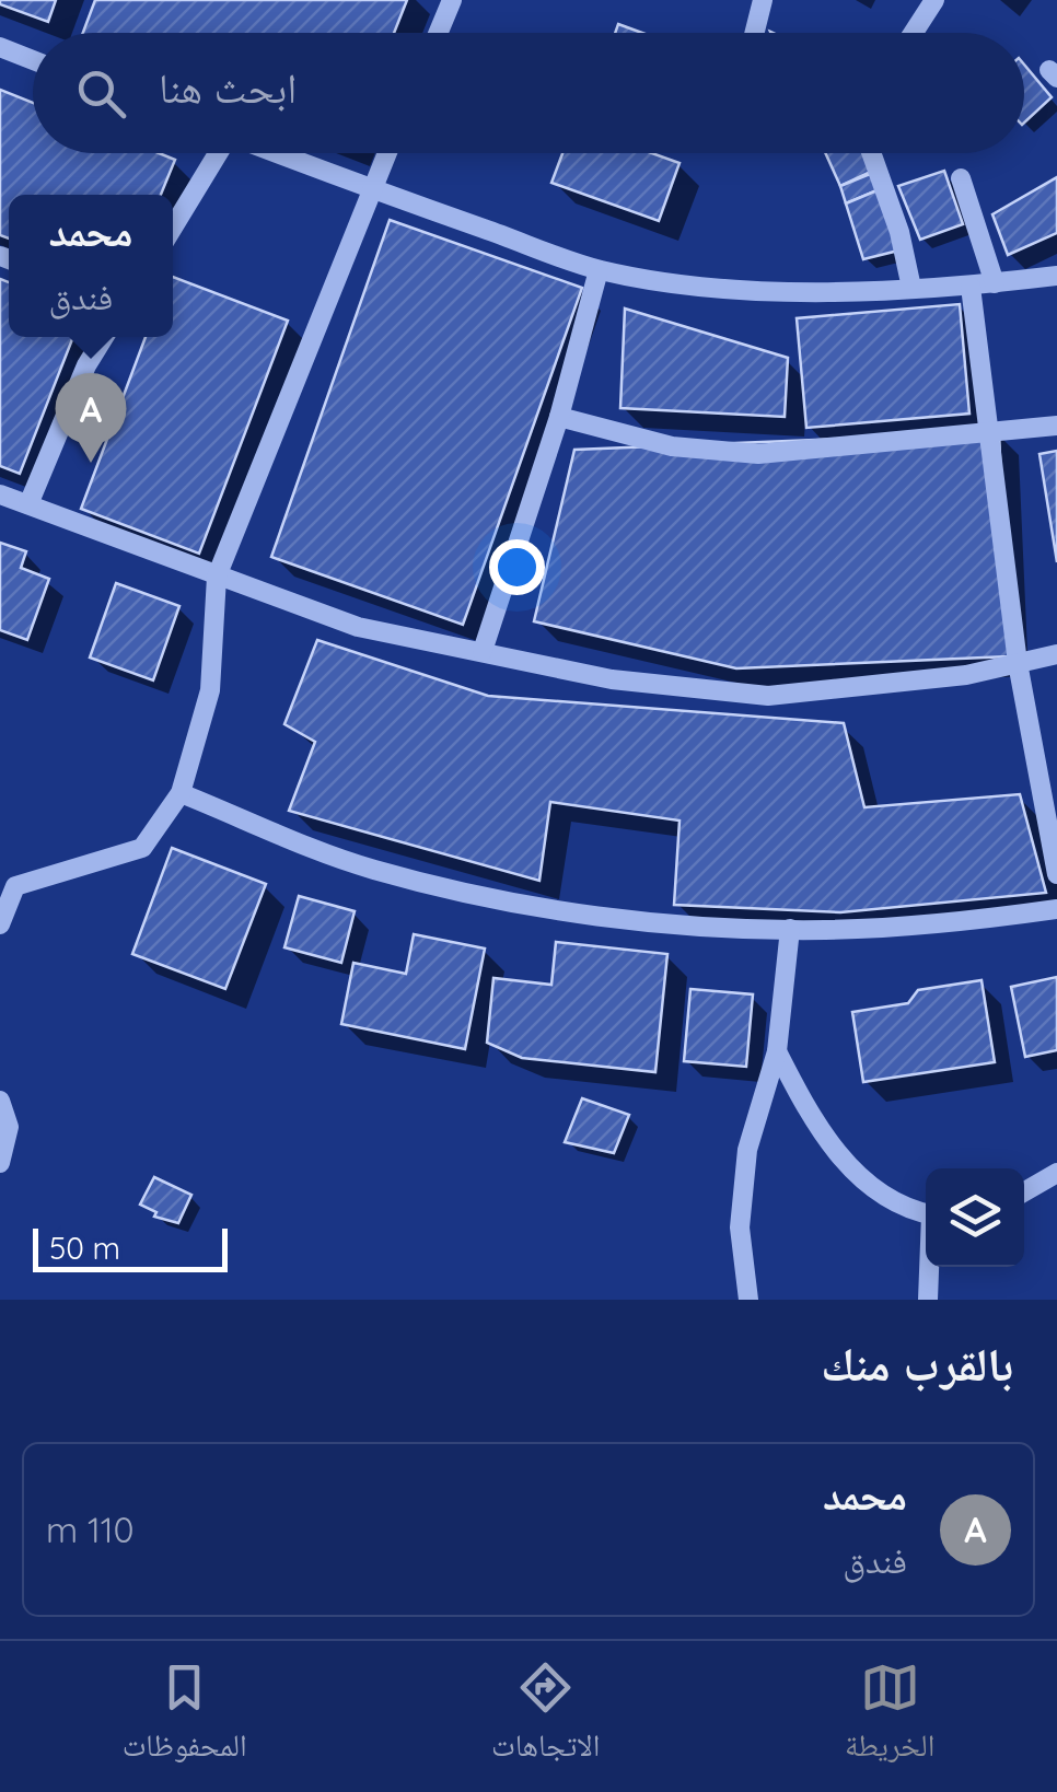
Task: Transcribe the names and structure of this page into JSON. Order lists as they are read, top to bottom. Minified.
{"scale_bar":"50 m","page":{"search":"ابحث هنا","popup":["محمد","فندق"],"pins":"A","scale":"50 m","heading":"بالقرب منك","list":[{"mark":"A","name":"محمد","note":"فندق","value":"110 m"}],"nav":["الخريطة","الاتجاهات","المحفوظات"]}}
